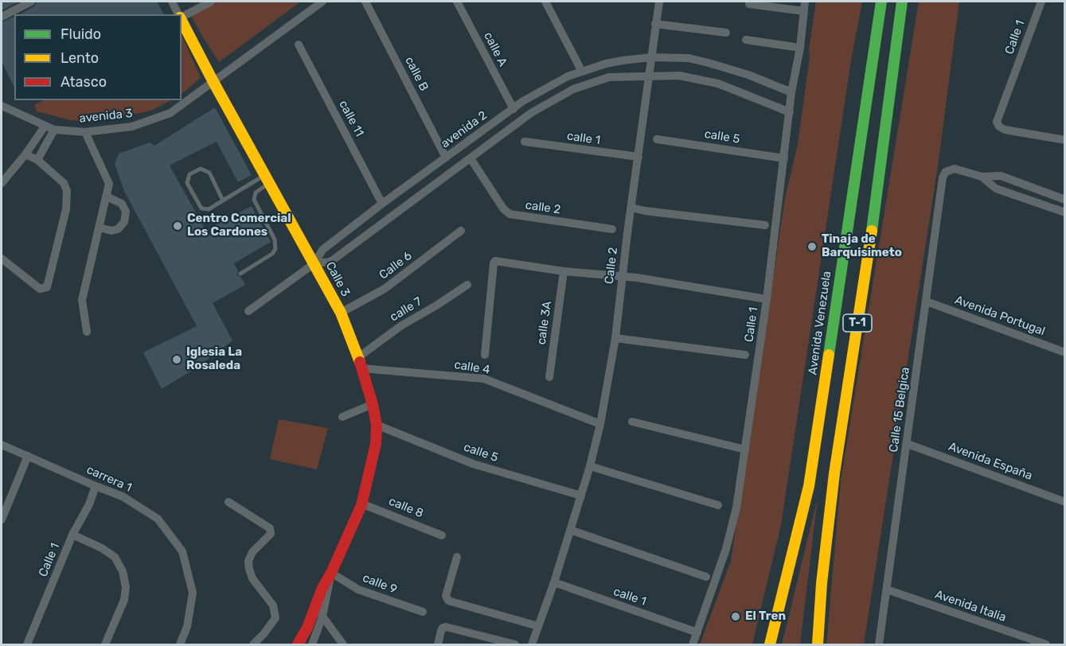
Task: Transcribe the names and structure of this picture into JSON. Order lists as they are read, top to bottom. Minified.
{"streets":{"main road":["Calle 3","Avenida Venezuela","T-1"],"street":["Calle 1","calle A","calle B","avenida 3","calle 11","avenida 2","calle 5","calle 1","calle 2","Calle 6","Calle 2","calle 7","Avenida Portugal","calle 3A","calle 4","Calle 15 Belgica","Avenida España","carrera 1","calle 8","calle 9","Avenida Italia"]},"crossings":[["Calle 1","avenida 2"],["Calle 1","calle 5"],["Calle 1","calle 1"],["Calle 1","calle 2"],["Calle 1","Calle 2"],["Calle 1","carrera 1"],["calle A","avenida 2"],["calle B","avenida 2"],["avenida 3","Calle 3"],["calle 11","avenida 2"],["avenida 2","Calle 2"],["avenida 2","Calle 3"],["calle 5","Calle 2"],["calle 5","Calle 3"],["calle 1","Calle 2"],["calle 2","Calle 2"],["calle 2","calle 3A"],["Calle 6","Calle 3"],["Calle 2","calle 4"],["Calle 3","calle 7"],["Calle 3","calle 4"],["Calle 3","calle 8"],["Calle 3","calle 9"],["Avenida Portugal","Calle 15 Belgica"],["Calle 15 Belgica","Avenida España"],["Calle 15 Belgica","Avenida Italia"]],"places":["Centro Comercial Los Cardones","Tinaja de Barquisimeto","Iglesia La Rosaleda","El Tren"],"legend":["Fluido","Lento","Atasco"]}
